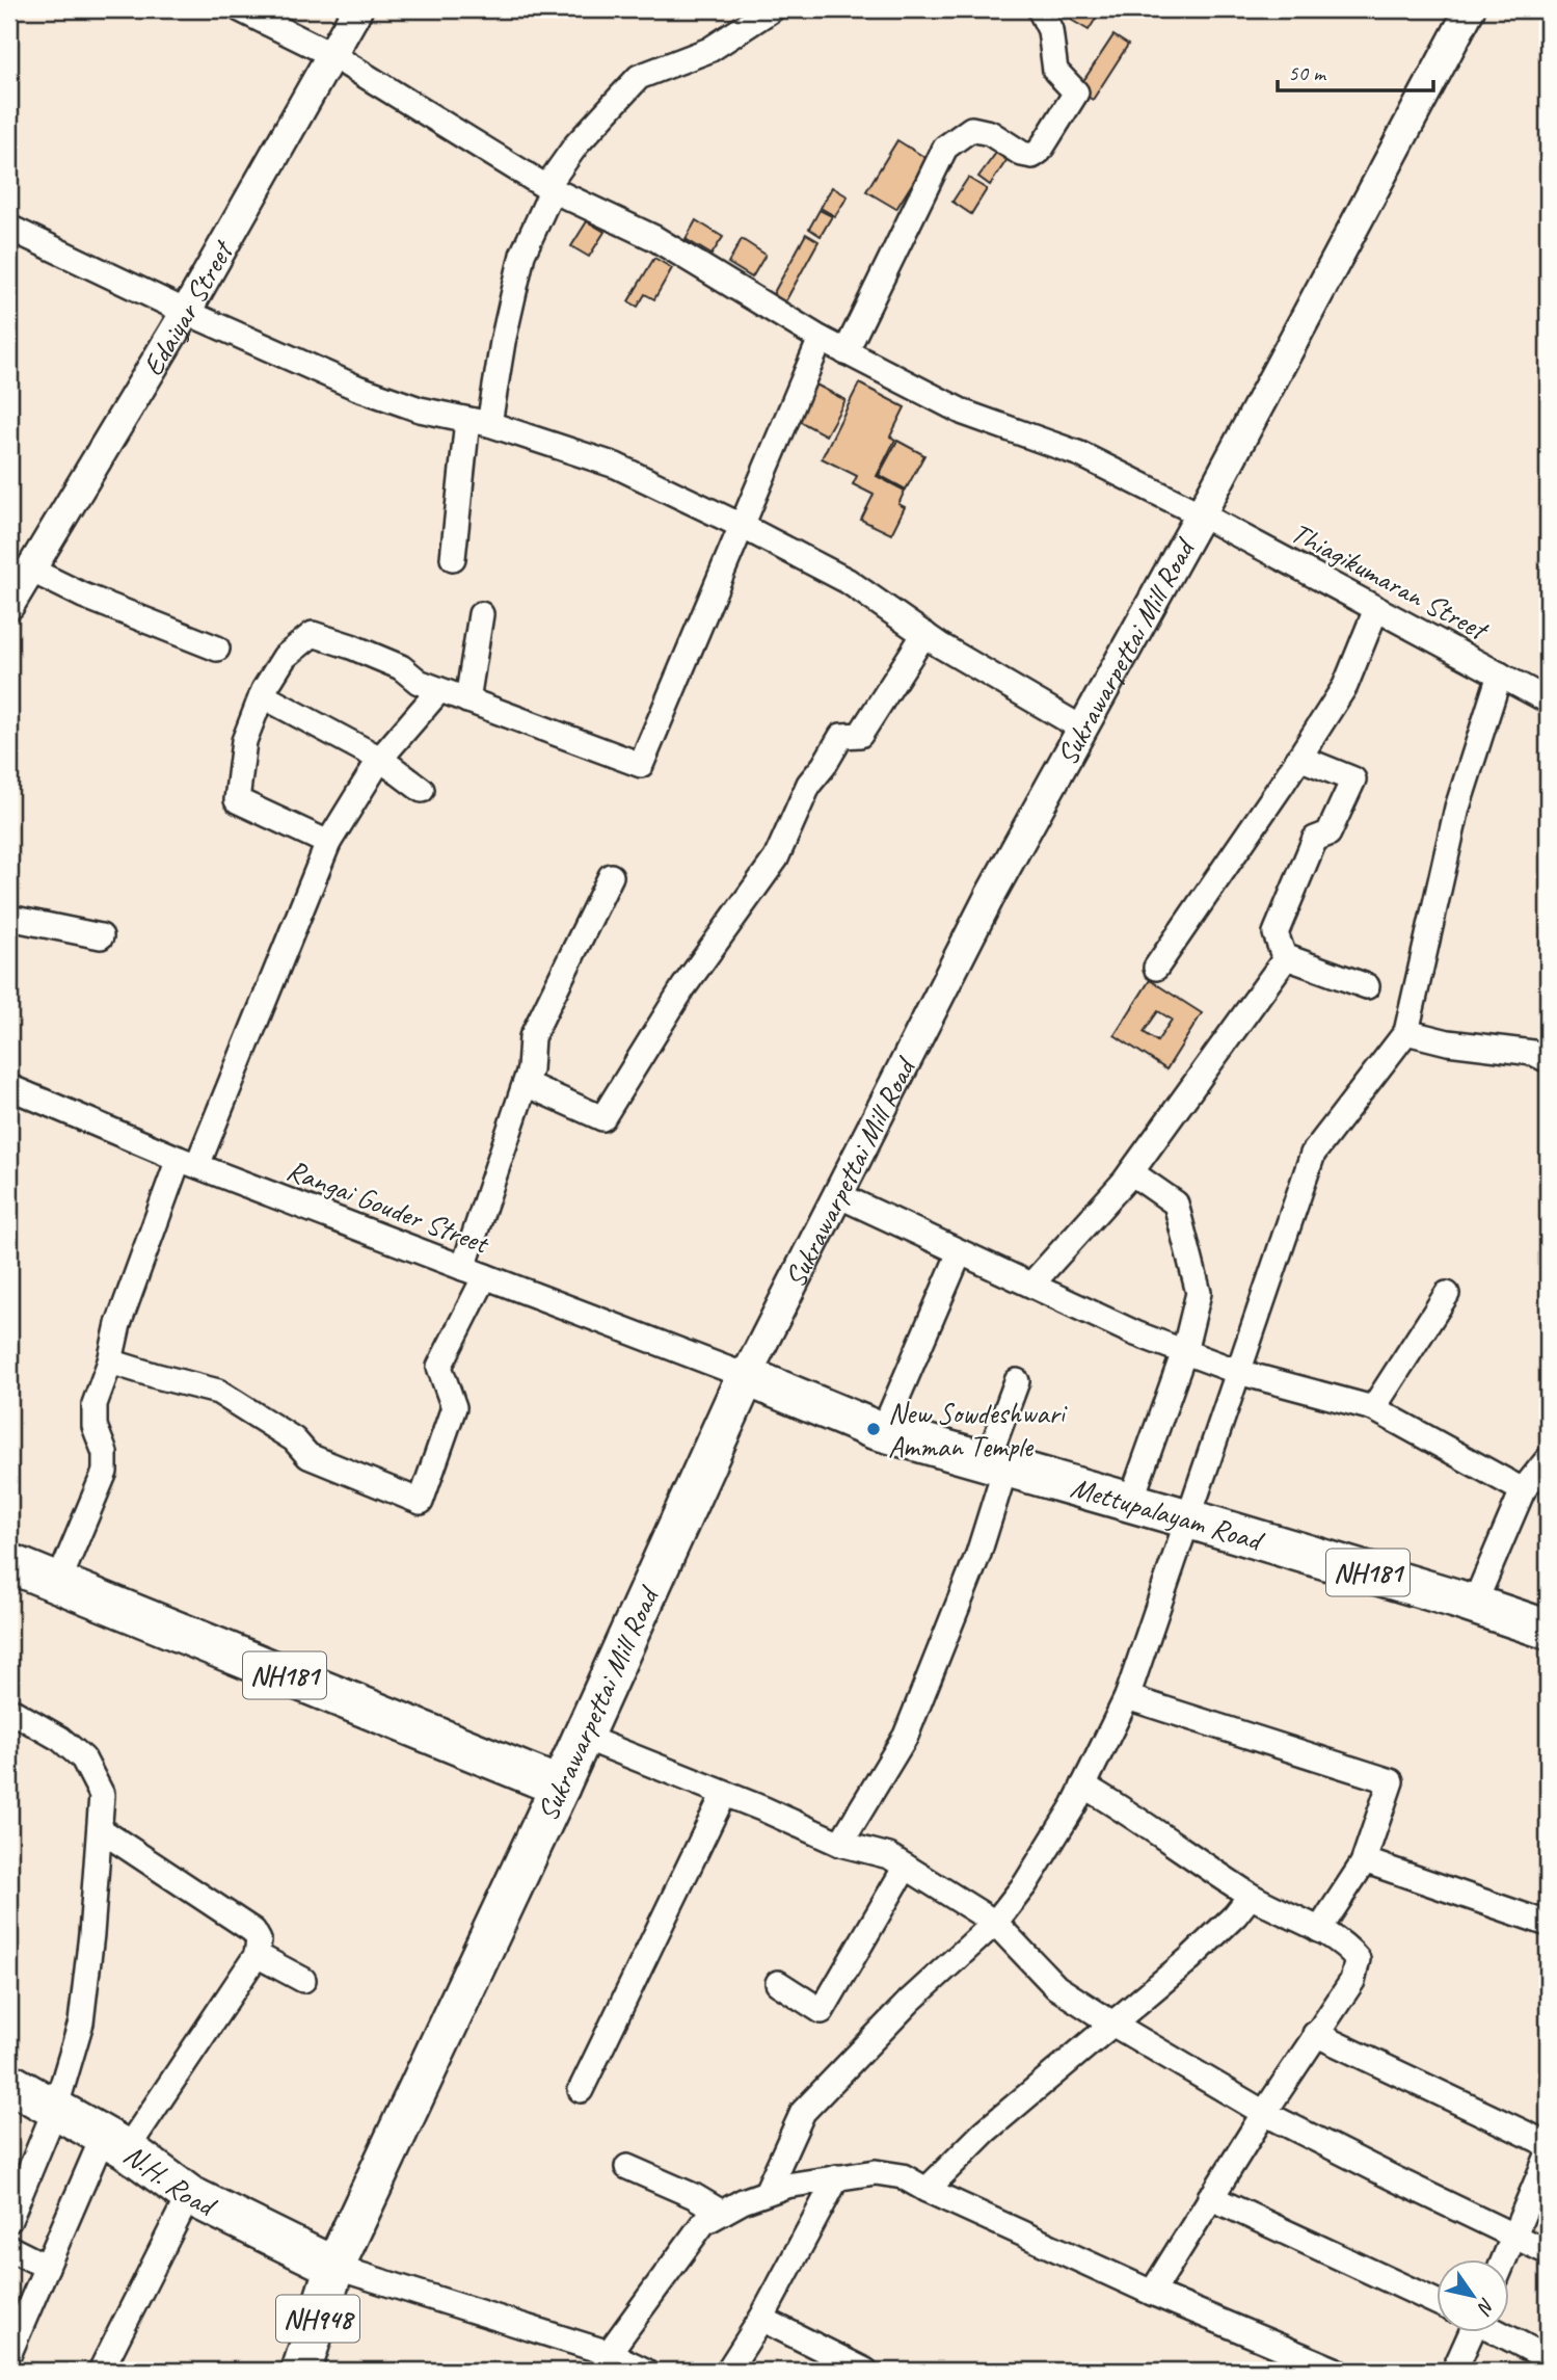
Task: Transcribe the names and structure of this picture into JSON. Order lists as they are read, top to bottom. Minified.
{"streets":{"highway":["Sukrawarpettai Mill Road","Mettupalayam Road","NH181","N.H. Road","NH948"],"street":["Edaiyar Street","Thiagikumaran Street","Rangai Gouder Street"]},"crossings":[["Edaiyar Street","Thiagikumaran Street"],["Thiagikumaran Street","Sukrawarpettai Mill Road"],["Sukrawarpettai Mill Road","Rangai Gouder Street"],["Sukrawarpettai Mill Road","Mettupalayam Road"],["Sukrawarpettai Mill Road","NH181"],["Sukrawarpettai Mill Road","N.H. Road"],["Rangai Gouder Street","Mettupalayam Road"]],"places":["New Sowdeshwari Amman Temple"],"scale_bar":"50 m","north":"bottom right"}
